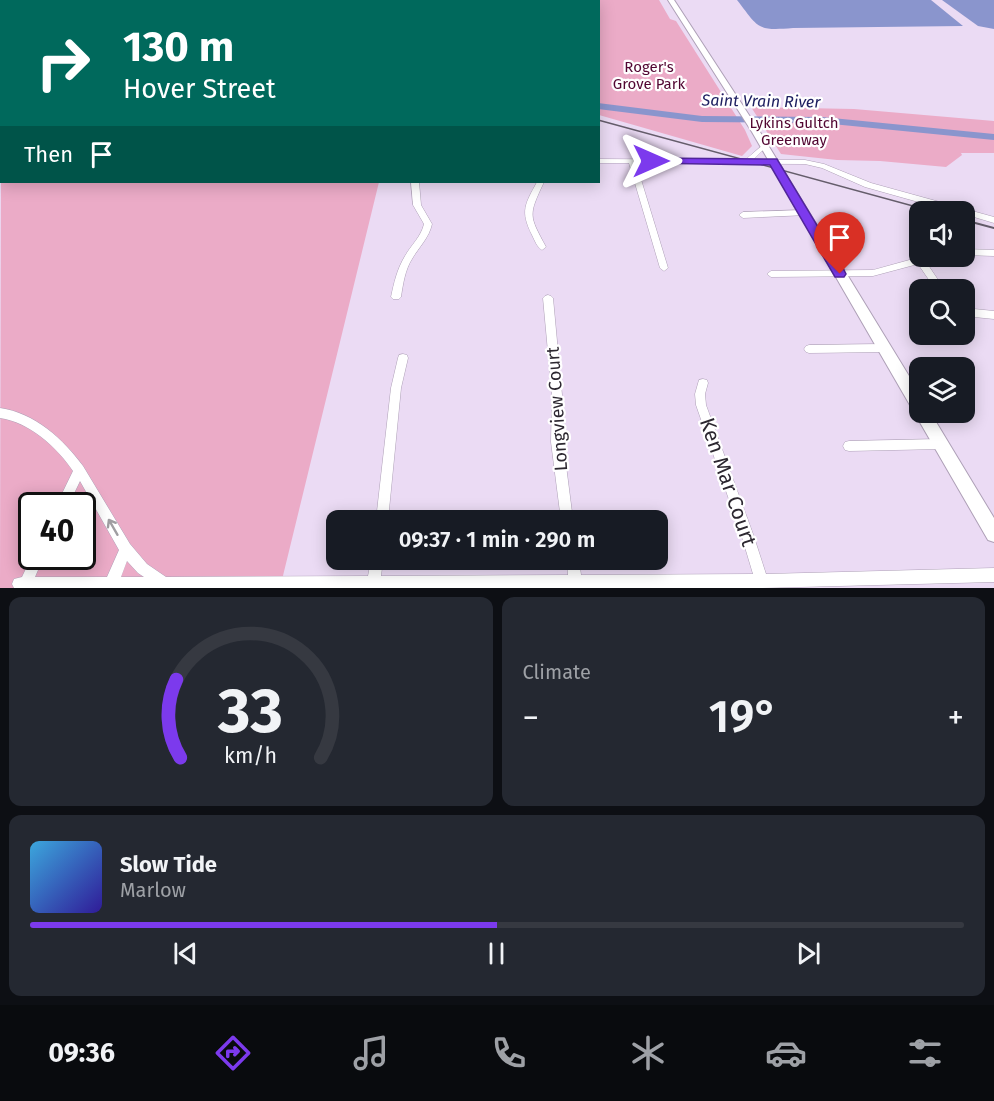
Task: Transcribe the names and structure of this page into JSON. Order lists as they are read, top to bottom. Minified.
{"streets":{"street":["Longview Court","Ken Mar Court"]},"water":["Saint Vrain River"],"parks":["Roger's Grove Park","Lykins Gultch Greenway"],"page":{"turn":["130 m","Hover Street"],"then":"Then","limit":"40","trip":"09:37 · 1 min · 290 m","tile":"Climate","heat":["−","19°","+"],"song":["Slow Tide","Marlow"],"tabs":"09:36","gauge":["33","km/h"]}}
